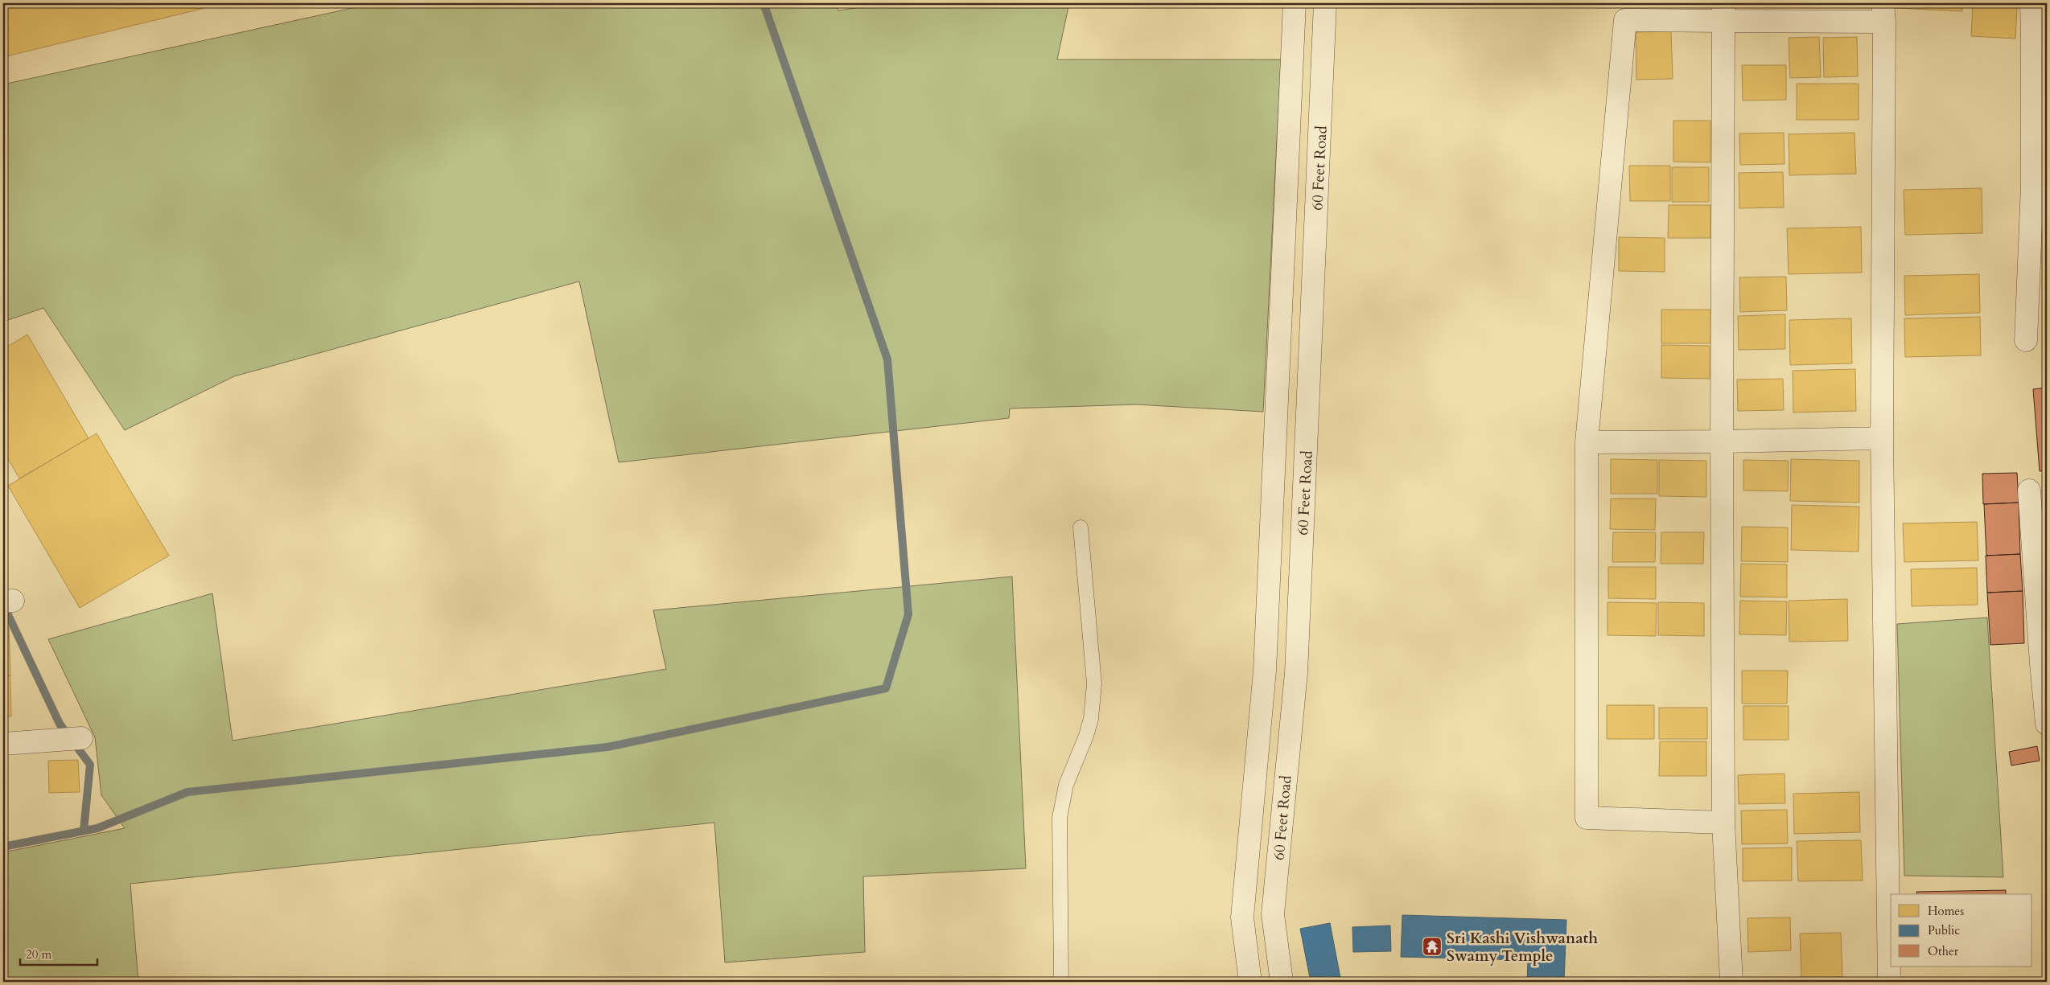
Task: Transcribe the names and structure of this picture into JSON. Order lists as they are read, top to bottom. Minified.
{"streets":{"street":["60 Feet Road"]},"places":{"temple":["Sri Kashi Vishwanath Swamy Temple"]},"legend":["Homes","Public","Other"],"scale_bar":"20 m"}
